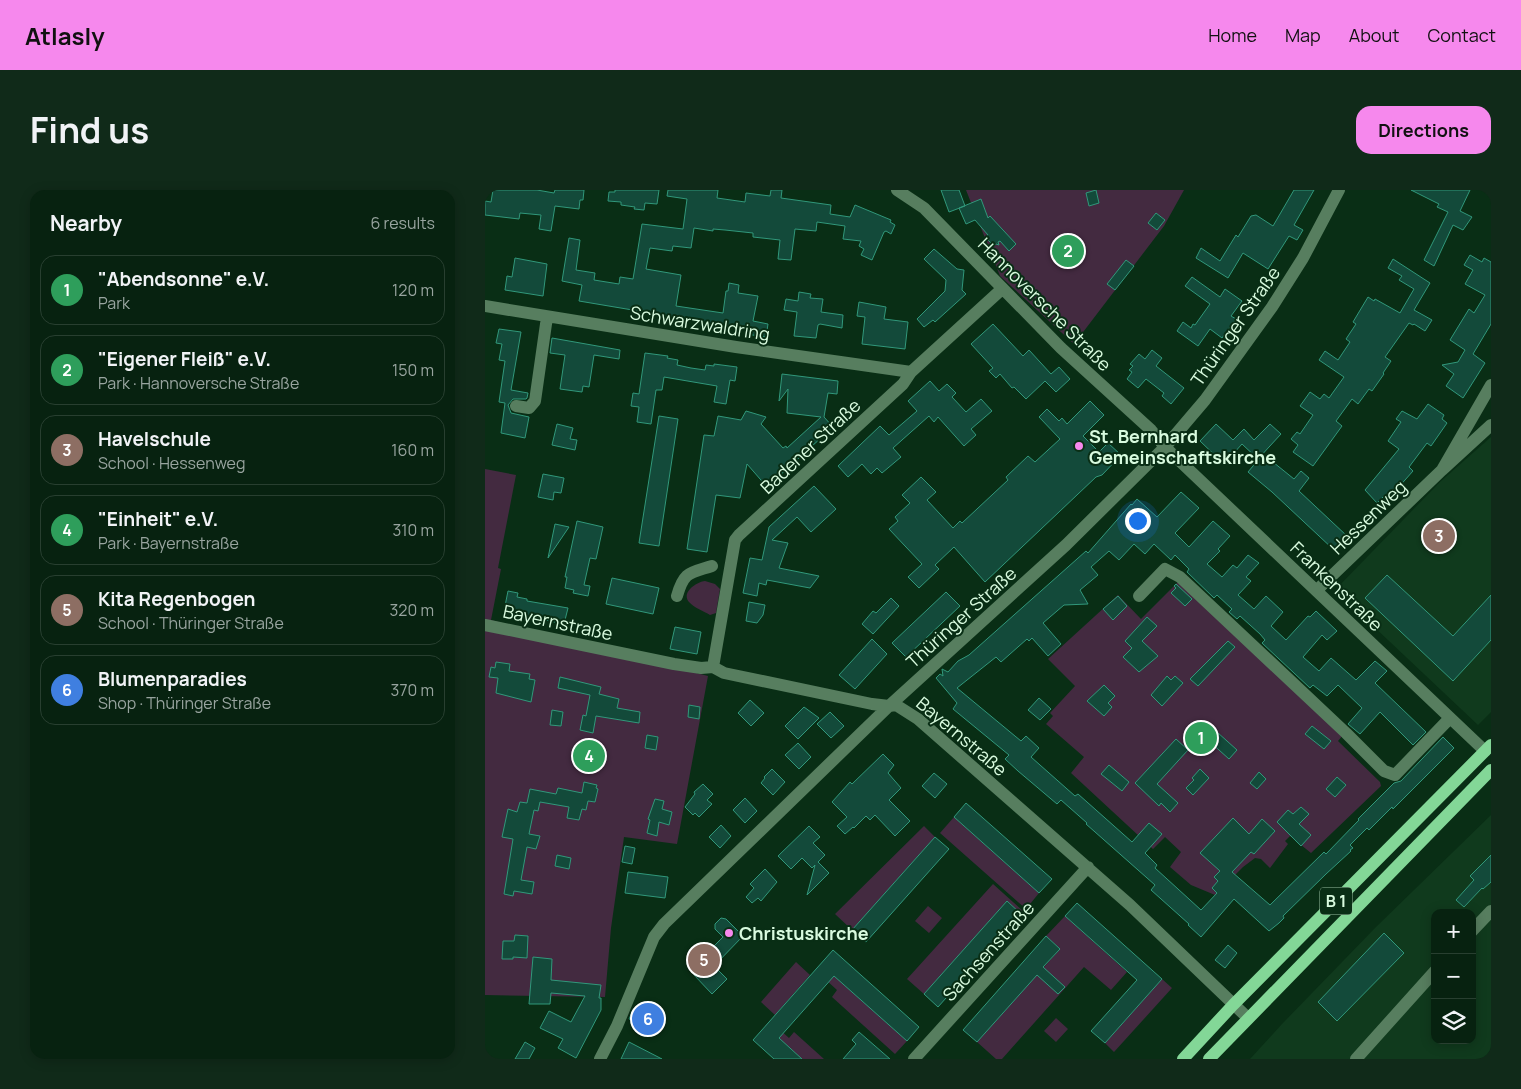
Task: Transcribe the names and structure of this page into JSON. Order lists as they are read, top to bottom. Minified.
{"streets":{"main road":["B 1"],"street":["Hannoversche Straße","Schwarzwaldring","Thüringer Straße","Badener Straße","Hessenweg","Frankenstraße","Bayernstraße","Sachsenstraße"]},"crossings":[["Hannoversche Straße","Thüringer Straße"],["Hannoversche Straße","Badener Straße"],["Hannoversche Straße","Frankenstraße"],["Schwarzwaldring","Badener Straße"],["Thüringer Straße","Frankenstraße"],["Thüringer Straße","Bayernstraße"],["Badener Straße","Bayernstraße"],["Hessenweg","Frankenstraße"],["Frankenstraße","B 1"],["Bayernstraße","B 1"],["Bayernstraße","Sachsenstraße"]],"places":["St. Bernhard Gemeinschaftskirche","Christuskirche"],"page":{"header":"Atlasly","nav":["Home","Map","About","Contact"],"title":"Find us","buttons":"Directions","heading":["Nearby","6 results"],"pins":["2","3","1","4","5","6"],"list":[{"mark":"1","name":"\"Abendsonne\" e.V.","note":"Park","value":"120 m"},{"mark":"2","name":"\"Eigener Fleiß\" e.V.","note":"Park · Hannoversche Straße","value":"150 m"},{"mark":"3","name":"Havelschule","note":"School · Hessenweg","value":"160 m"},{"mark":"4","name":"\"Einheit\" e.V.","note":"Park · Bayernstraße","value":"310 m"},{"mark":"5","name":"Kita Regenbogen","note":"School · Thüringer Straße","value":"320 m"},{"mark":"6","name":"Blumenparadies","note":"Shop · Thüringer Straße","value":"370 m"}],"map_buttons":["+","−"]}}
